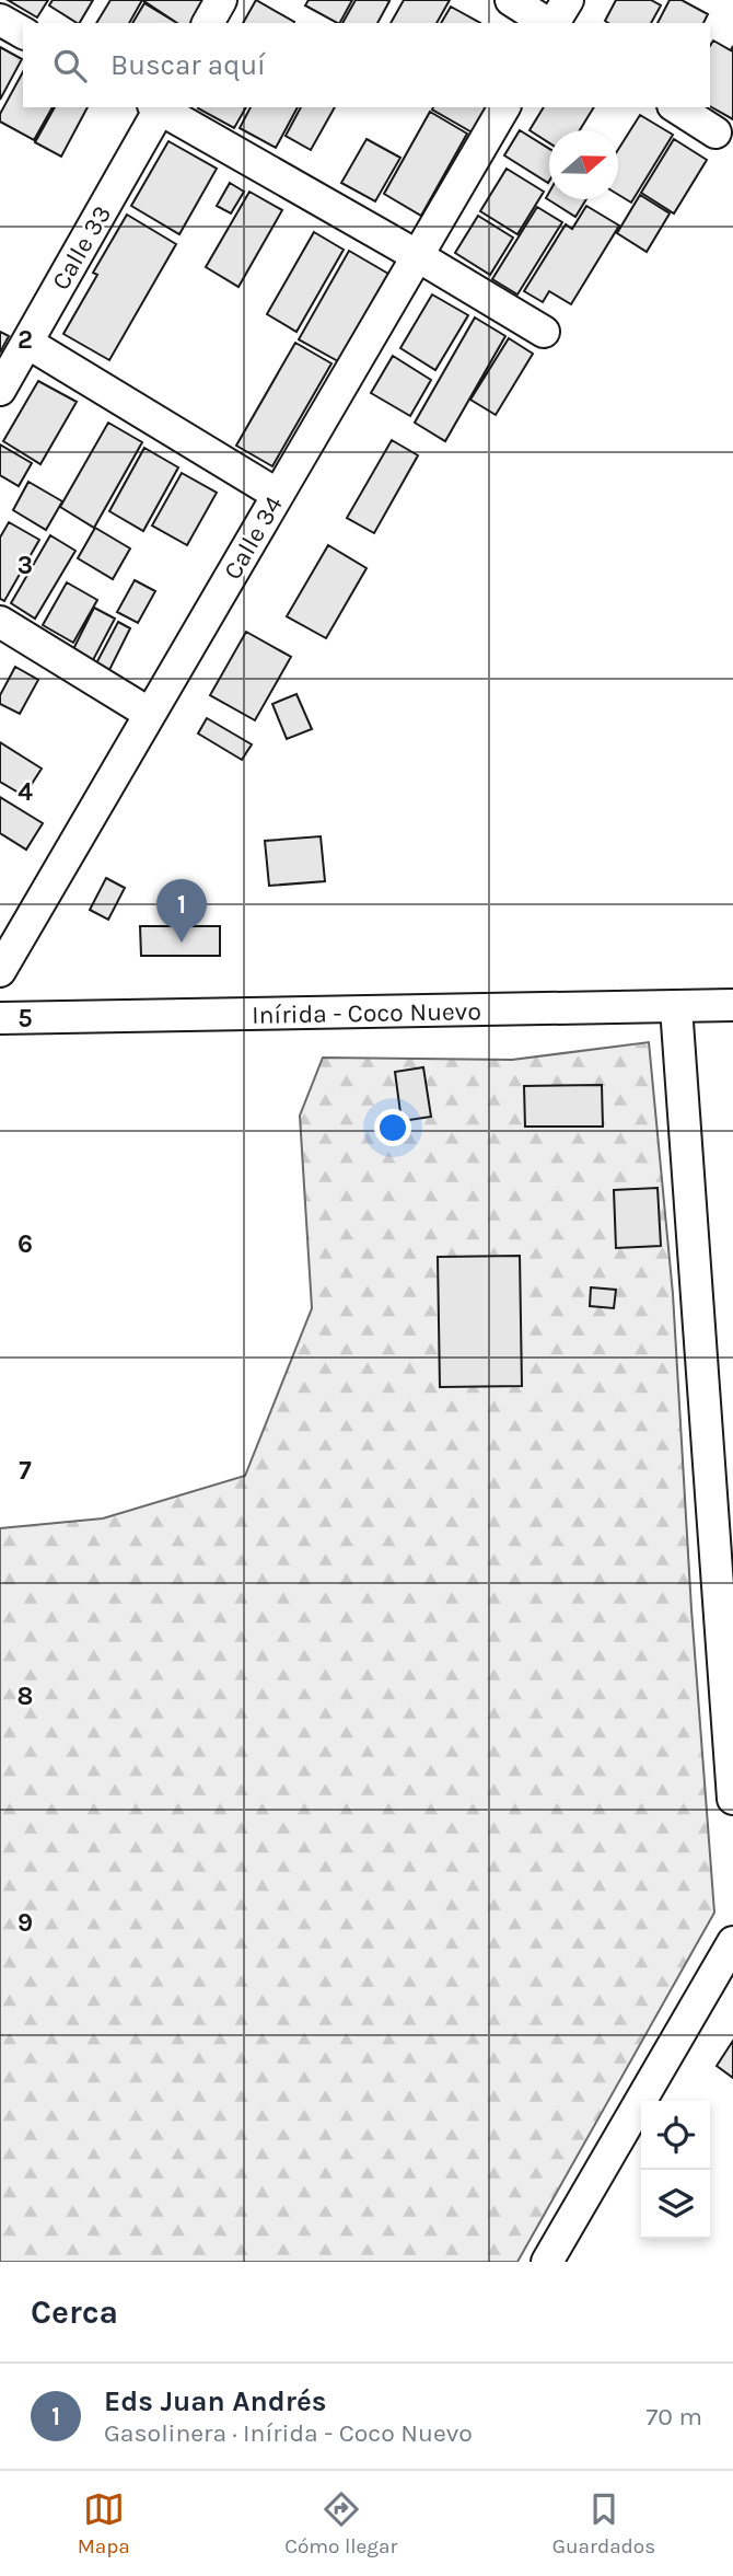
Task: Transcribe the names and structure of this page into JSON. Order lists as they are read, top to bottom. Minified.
{"streets":{"street":["Calle 33","Calle 34","Inírida - Coco Nuevo"]},"north":"right","page":{"search":"Buscar aquí","pins":"1","heading":"Cerca","list":[{"mark":"1","name":"Eds Juan Andrés","note":"Gasolinera · Inírida - Coco Nuevo","value":"70 m"}],"nav":["Mapa","Cómo llegar","Guardados"]},"grid":{"rows":["2","3","4","5","6","7","8","9"]}}
